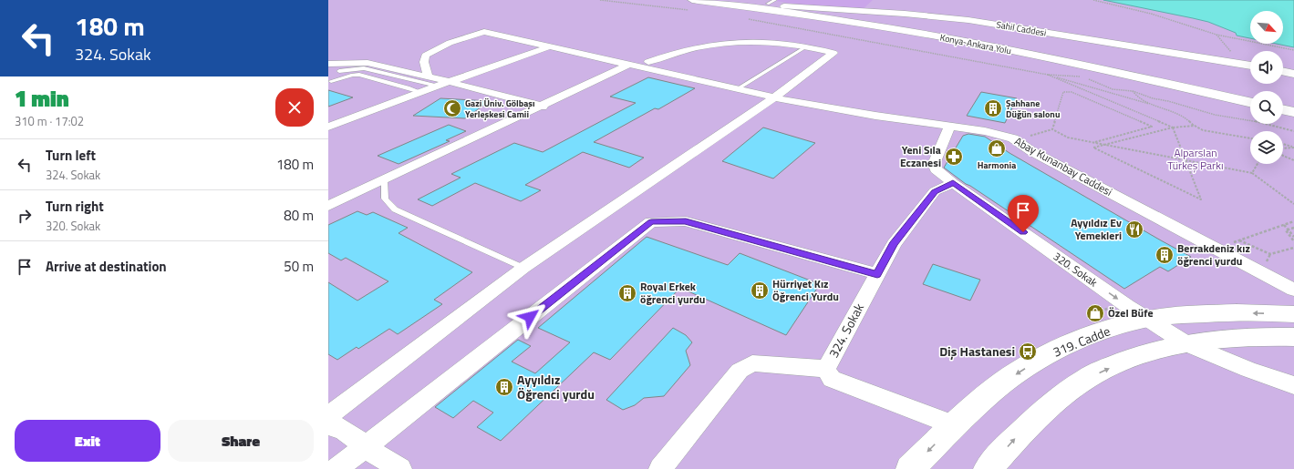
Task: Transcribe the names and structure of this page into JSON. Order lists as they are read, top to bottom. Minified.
{"streets":{"highway":["Konya-Ankara Yolu"],"street":["Sahil Caddesi","Abay Kunanbay Caddesi","320. Sokak","324. Sokak","319. Cadde"]},"crossings":[["Abay Kunanbay Caddesi","320. Sokak"],["320. Sokak","324. Sokak"],["320. Sokak","319. Cadde"],["324. Sokak","319. Cadde"]],"one_way":["320. Sokak"],"parks":["Alparslan Türkeş Parkı"],"places":{"mosque":["Gazi Üniv. Gölbaşı Yerleşkesi Camii"],"building":["Şahhane Düğün salonu","Berrakdeniz kız öğrenci yurdu","Hürriyet Kız Öğrenci Yurdu","Royal Erkek öğrenci yurdu","Ayyıldız Öğrenci yurdu"],"shop":["Harmonia","Özel Büfe"],"pharmacy":["Yeni Sıla Eczanesi"],"restaurant":["Ayyıldız Ev Yemekleri"],"bus stop":["Diş Hastanesi"]},"north":"bottom right","page":{"turn":["180 m","324. Sokak"],"heading":["1 min","310 m · 17:02"],"list":[{"name":"Turn left","note":"324. Sokak","value":"180 m"},{"name":"Turn right","note":"320. Sokak","value":"80 m"},{"name":"Arrive at destination","value":"50 m"}],"buttons":["Exit","Share"]}}
